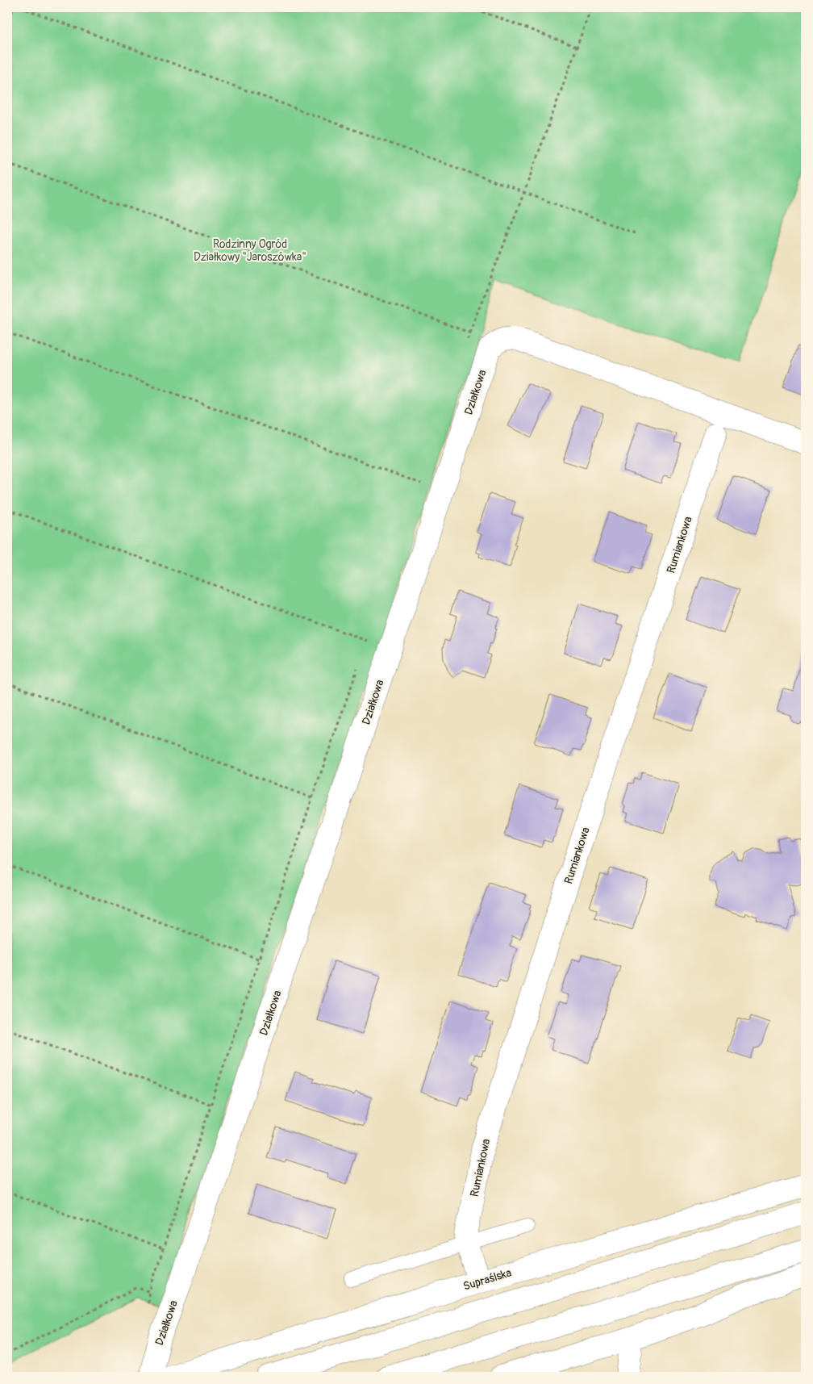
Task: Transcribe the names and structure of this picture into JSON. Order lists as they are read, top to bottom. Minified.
{"streets":{"street":["Działkowa","Rumiankowa","Supraślska"]},"crossings":[["Rumiankowa","Supraślska"]],"parks":["Rodzinny Ogród Działkowy \"Jaroszówka\""]}
